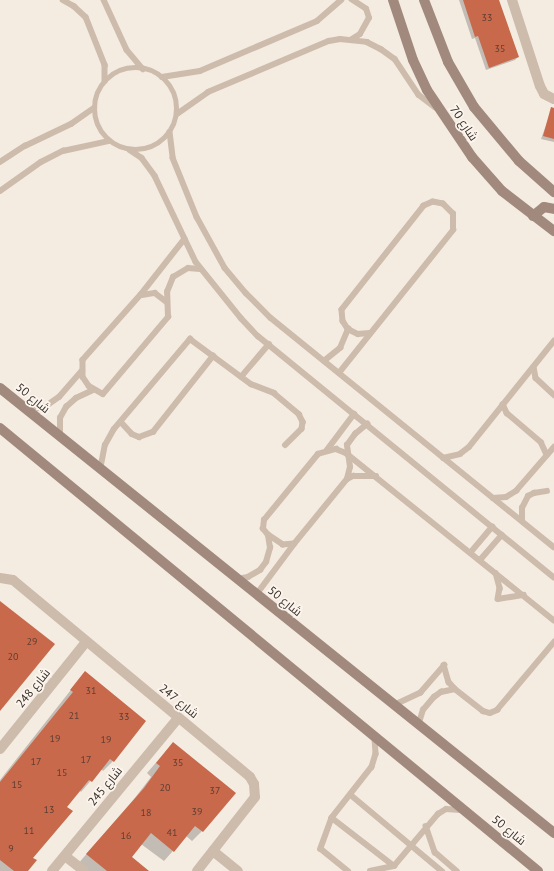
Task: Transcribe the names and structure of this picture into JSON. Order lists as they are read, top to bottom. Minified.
{"streets":{"main road":["شارع 70","شارع 50"],"street":["شارع 248","شارع 247","شارع 245"]},"crossings":[["شارع 248","شارع 247"],["شارع 247","شارع 245"]],"house_numbers":["33","35","29","20","31","21","33","19","19","17","17","35","15","15","20","37","13","39","18","11","41","16","9"]}
